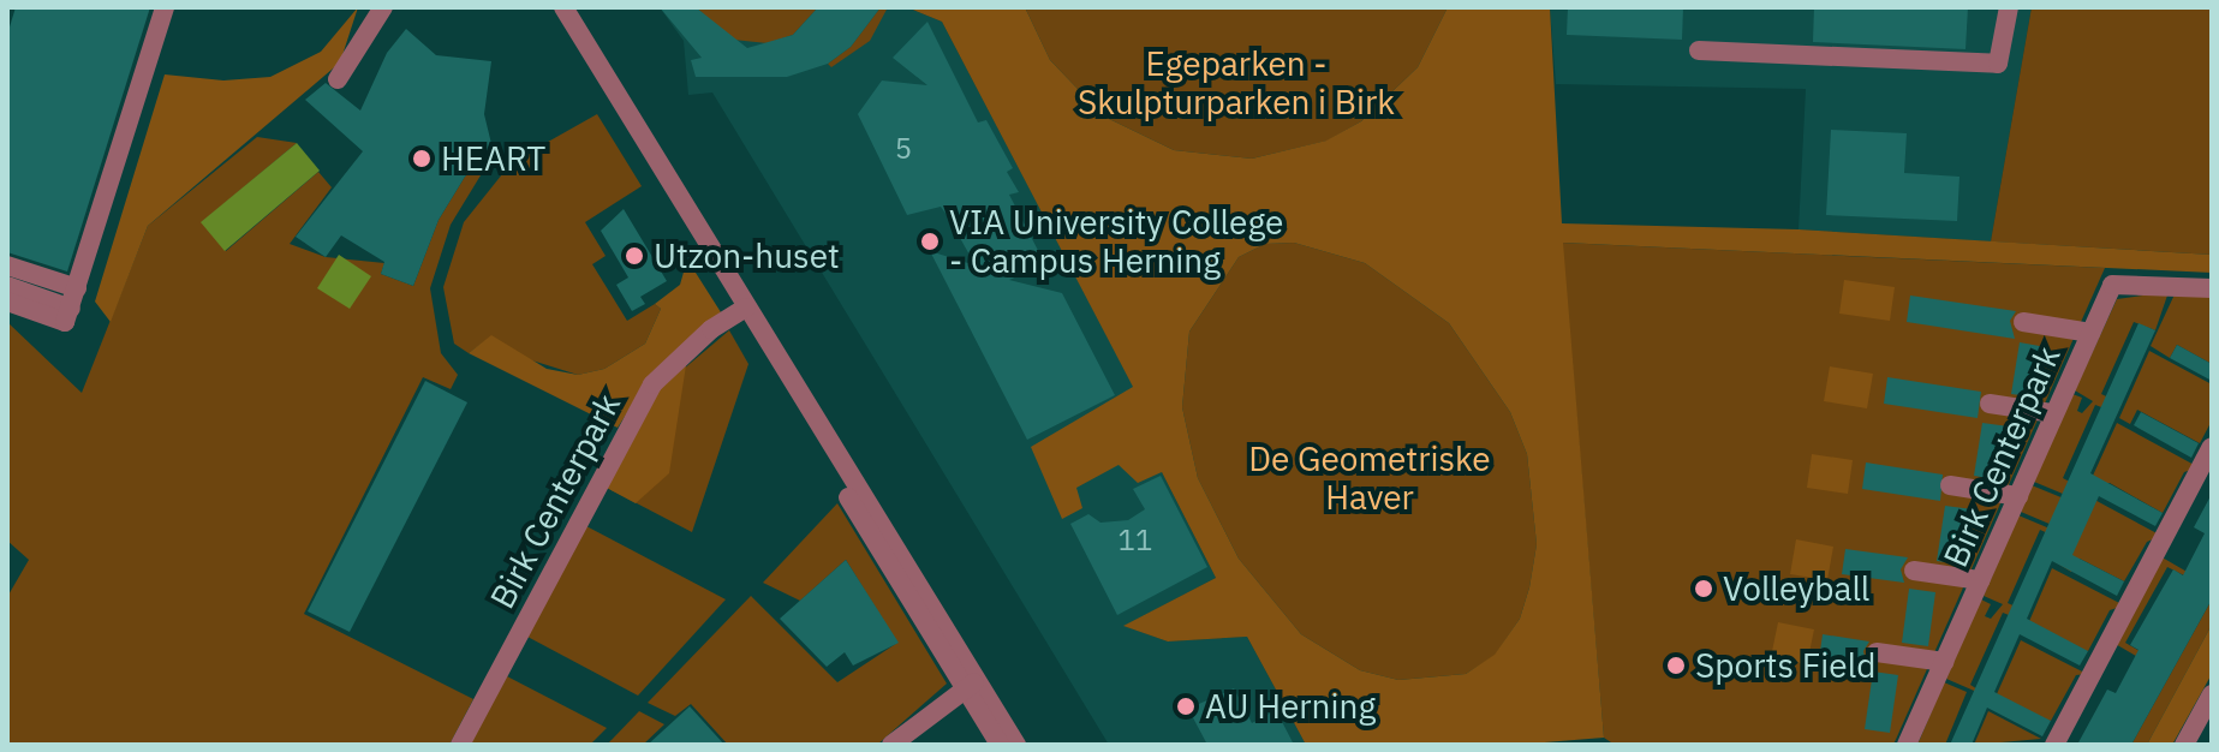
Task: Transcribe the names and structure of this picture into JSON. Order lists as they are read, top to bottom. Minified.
{"streets":{"street":["Birk Centerpark"]},"parks":["Egeparken - Skulpturparken i Birk","De Geometriske Haver"],"places":["HEART","VIA University College - Campus Herning","Utzon-huset","Volleyball","Sports Field","AU Herning"],"house_numbers":["5","11"]}
